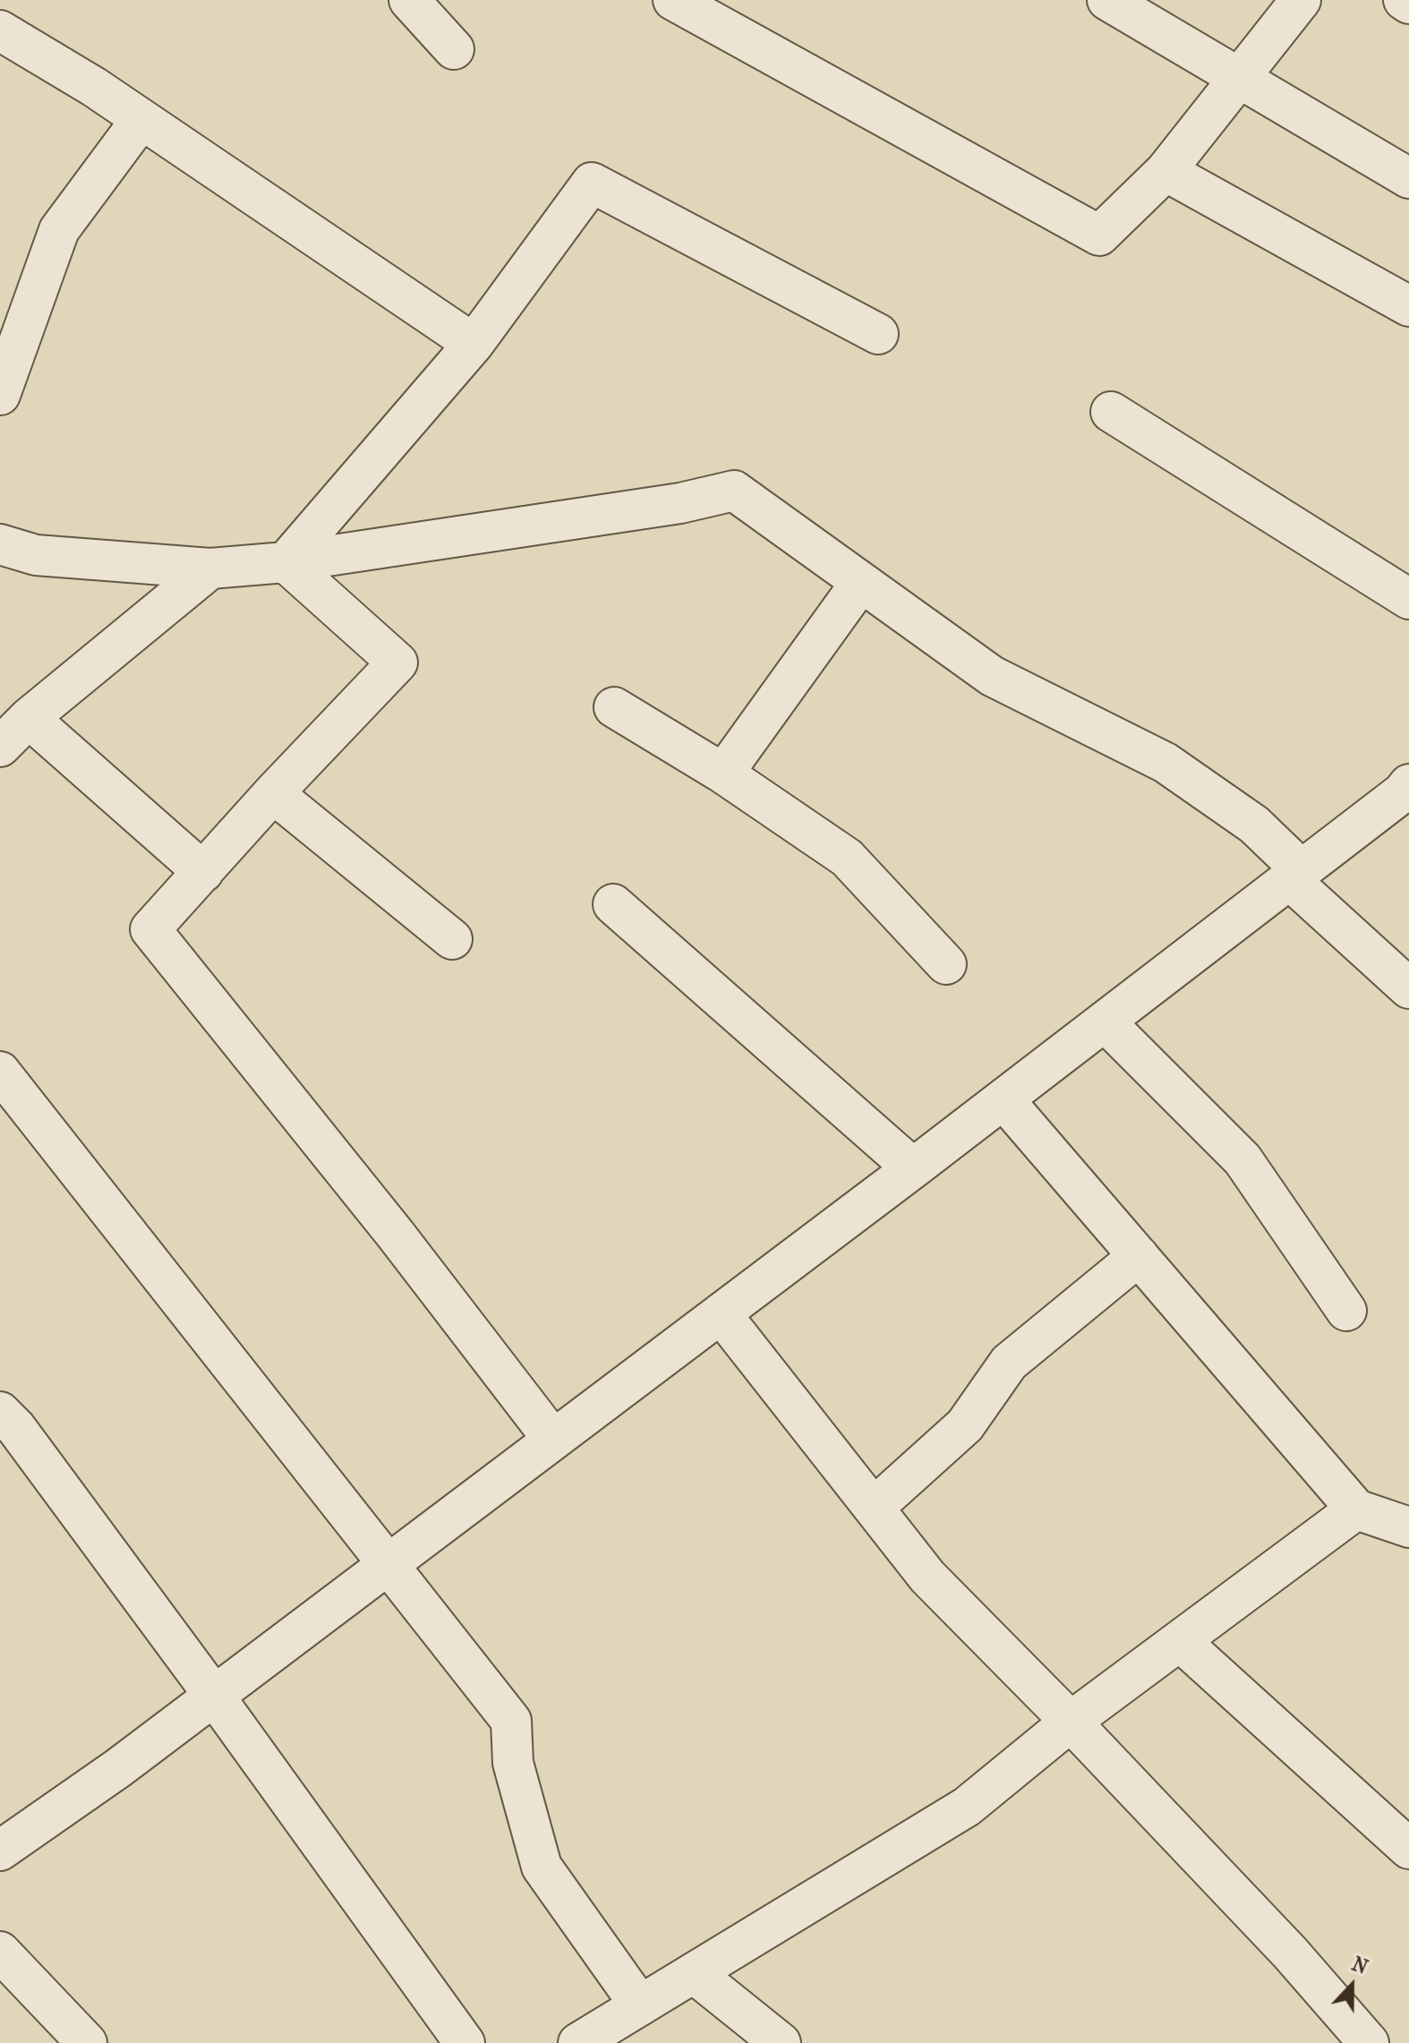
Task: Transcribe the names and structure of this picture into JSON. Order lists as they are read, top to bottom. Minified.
{"north":"top"}
